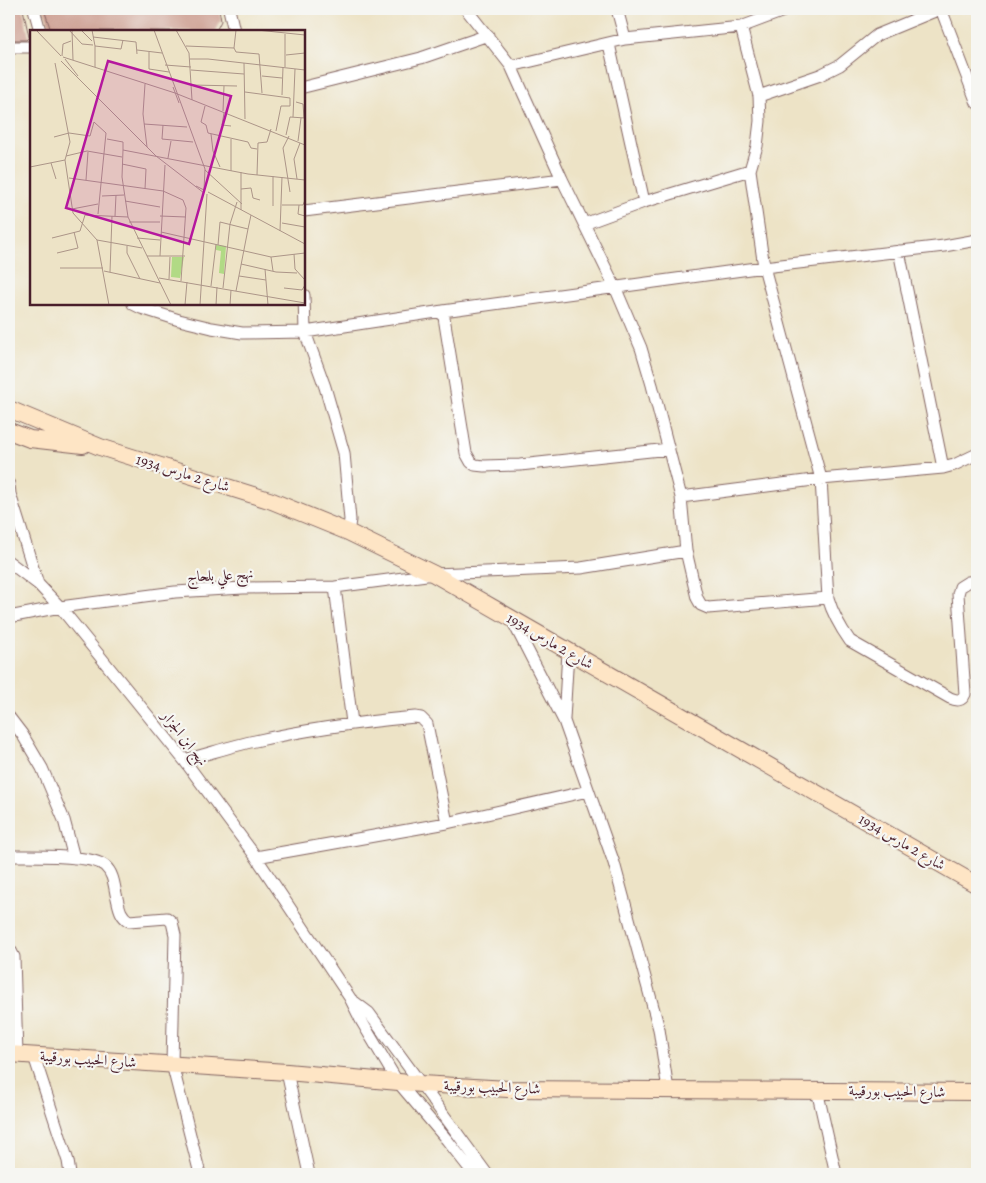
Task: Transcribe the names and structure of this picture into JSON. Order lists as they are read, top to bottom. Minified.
{"streets":{"street":["شارع 2 مارس 1934","نهج علي بلحاج","نهج ابن الجزار","شارع الحبيب بورقيبة"]},"crossings":[["شارع 2 مارس 1934","نهج علي بلحاج"],["نهج علي بلحاج","نهج ابن الجزار"],["نهج ابن الجزار","شارع الحبيب بورقيبة"]]}
